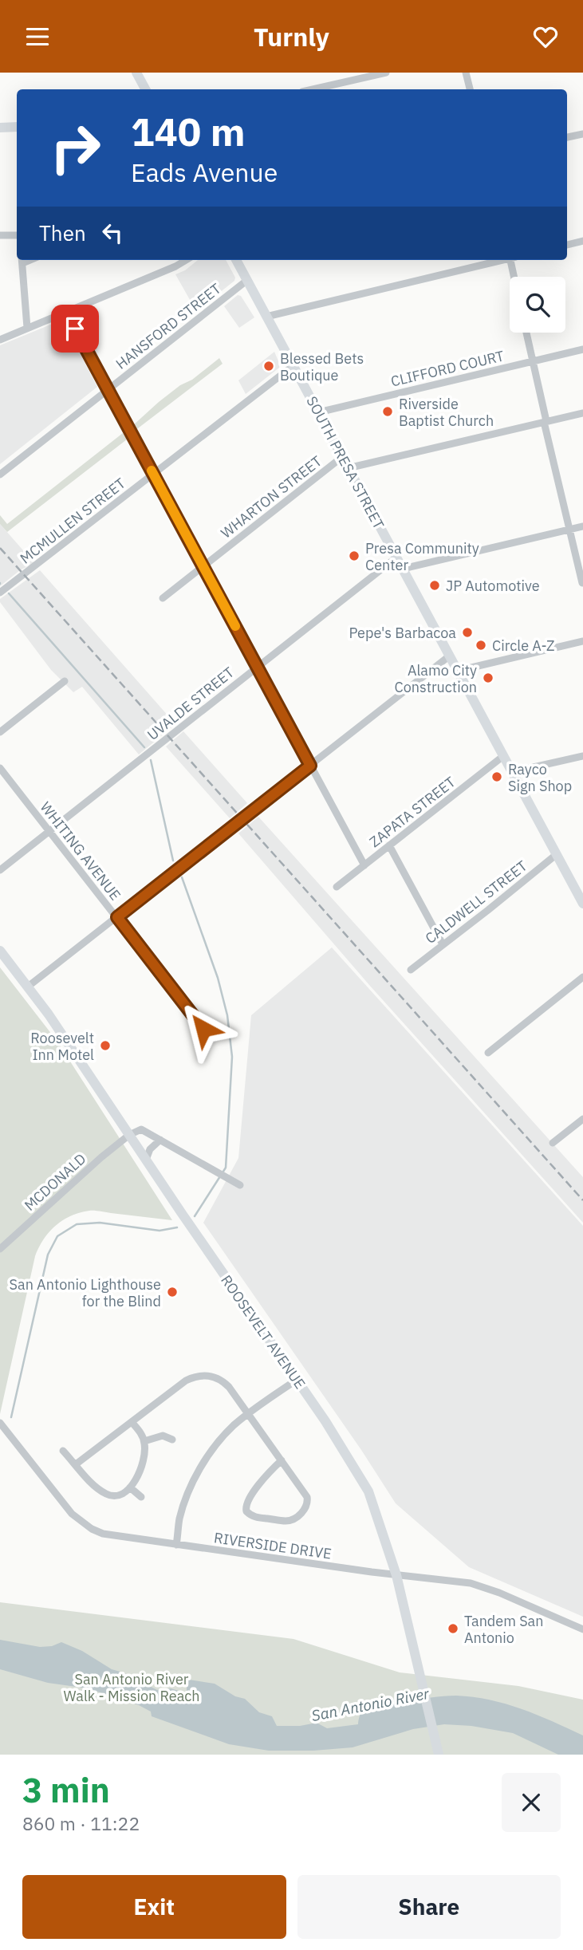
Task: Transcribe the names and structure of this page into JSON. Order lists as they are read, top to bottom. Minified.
{"streets":{"main road":["SOUTH PRESA STREET","ROOSEVELT AVENUE"],"street":["HANSFORD STREET","CLIFFORD COURT","WHARTON STREET","MCMULLEN STREET","UVALDE STREET","ZAPATA STREET","WHITING AVENUE","CALDWELL STREET","MCDONALD","RIVERSIDE DRIVE"]},"crossings":[["HANSFORD STREET","SOUTH PRESA STREET"],["CLIFFORD COURT","SOUTH PRESA STREET"],["SOUTH PRESA STREET","WHARTON STREET"],["SOUTH PRESA STREET","MCMULLEN STREET"],["SOUTH PRESA STREET","UVALDE STREET"],["SOUTH PRESA STREET","ZAPATA STREET"],["SOUTH PRESA STREET","CALDWELL STREET"],["UVALDE STREET","WHITING AVENUE"],["MCDONALD","ROOSEVELT AVENUE"],["ROOSEVELT AVENUE","RIVERSIDE DRIVE"]],"water":["San Antonio River"],"parks":["San Antonio River Walk - Mission Reach"],"places":["Blessed Bets Boutique","Riverside Baptist Church","Presa Community Center","JP Automotive","Pepe's Barbacoa","Circle A-Z","Alamo City Construction","Rayco Sign Shop","Roosevelt Inn Motel","San Antonio Lighthouse for the Blind","Tandem San Antonio"],"page":{"header":"Turnly","turn":["140 m","Eads Avenue"],"then":"Then","heading":["3 min","860 m · 11:22"],"buttons":["Exit","Share"]}}
